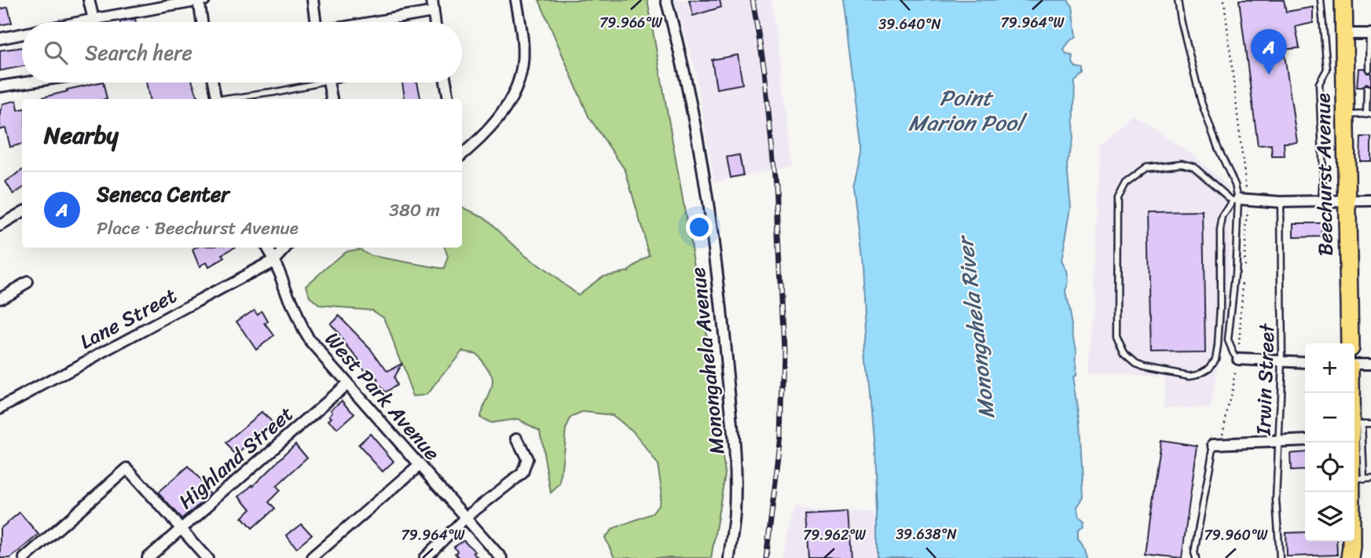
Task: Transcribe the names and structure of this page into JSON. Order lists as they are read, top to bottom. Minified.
{"streets":{"main road":["Beechurst Avenue"],"street":["Lane Street","Monongahela Avenue","West Park Avenue","Highland Street"],"lane":["Irwin Street"]},"crossings":[["Lane Street","West Park Avenue"],["West Park Avenue","Highland Street"]],"water":["Point Marion Pool","Monongahela River"],"page":{"search":"Search here","pins":"A","heading":"Nearby","list":[{"mark":"A","name":"Seneca Center","note":"Place · Beechurst Avenue","value":"380 m"}],"map_buttons":["+","−"]},"coordinates":["79.966°W","79.964°W","39.640°N","39.638°N","79.962°W","79.960°W"]}
